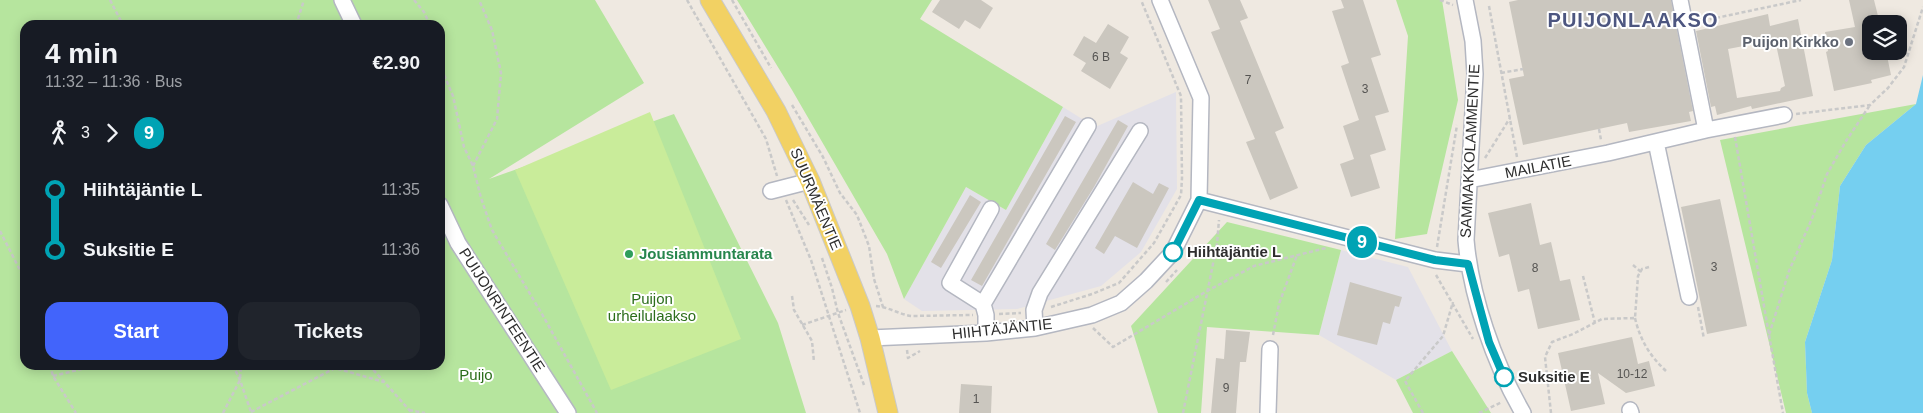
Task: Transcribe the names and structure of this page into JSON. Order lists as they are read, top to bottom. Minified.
{"streets":{"main road":["SUURMÄENTIE"],"street":["SAMMAKKOLAMMENTIE","MAILATIE","PUIJONRINTEENTIE","HIIHTÄJÄNTIE"]},"crossings":[["SAMMAKKOLAMMENTIE","MAILATIE"],["SUURMÄENTIE","HIIHTÄJÄNTIE"]],"districts":["PUIJONLAAKSO"],"parks":["Puijon urheilulaakso","Puijo"],"places":["Puijon Kirkko","Hiihtäjäntie L","Jousiammuntarata","Suksitie E"],"lines":["bus line 9"],"house_numbers":["6 B","7","3","3","8","10-12","9","1"],"page":{"on_map":"9","heading":["4 min","11:32 – 11:36 · Bus","€2.90"],"legs":["3","9"],"list":[{"name":"Hiihtäjäntie L","value":"11:35"},{"name":"Suksitie E","value":"11:36"}],"buttons":["Start","Tickets"]}}
